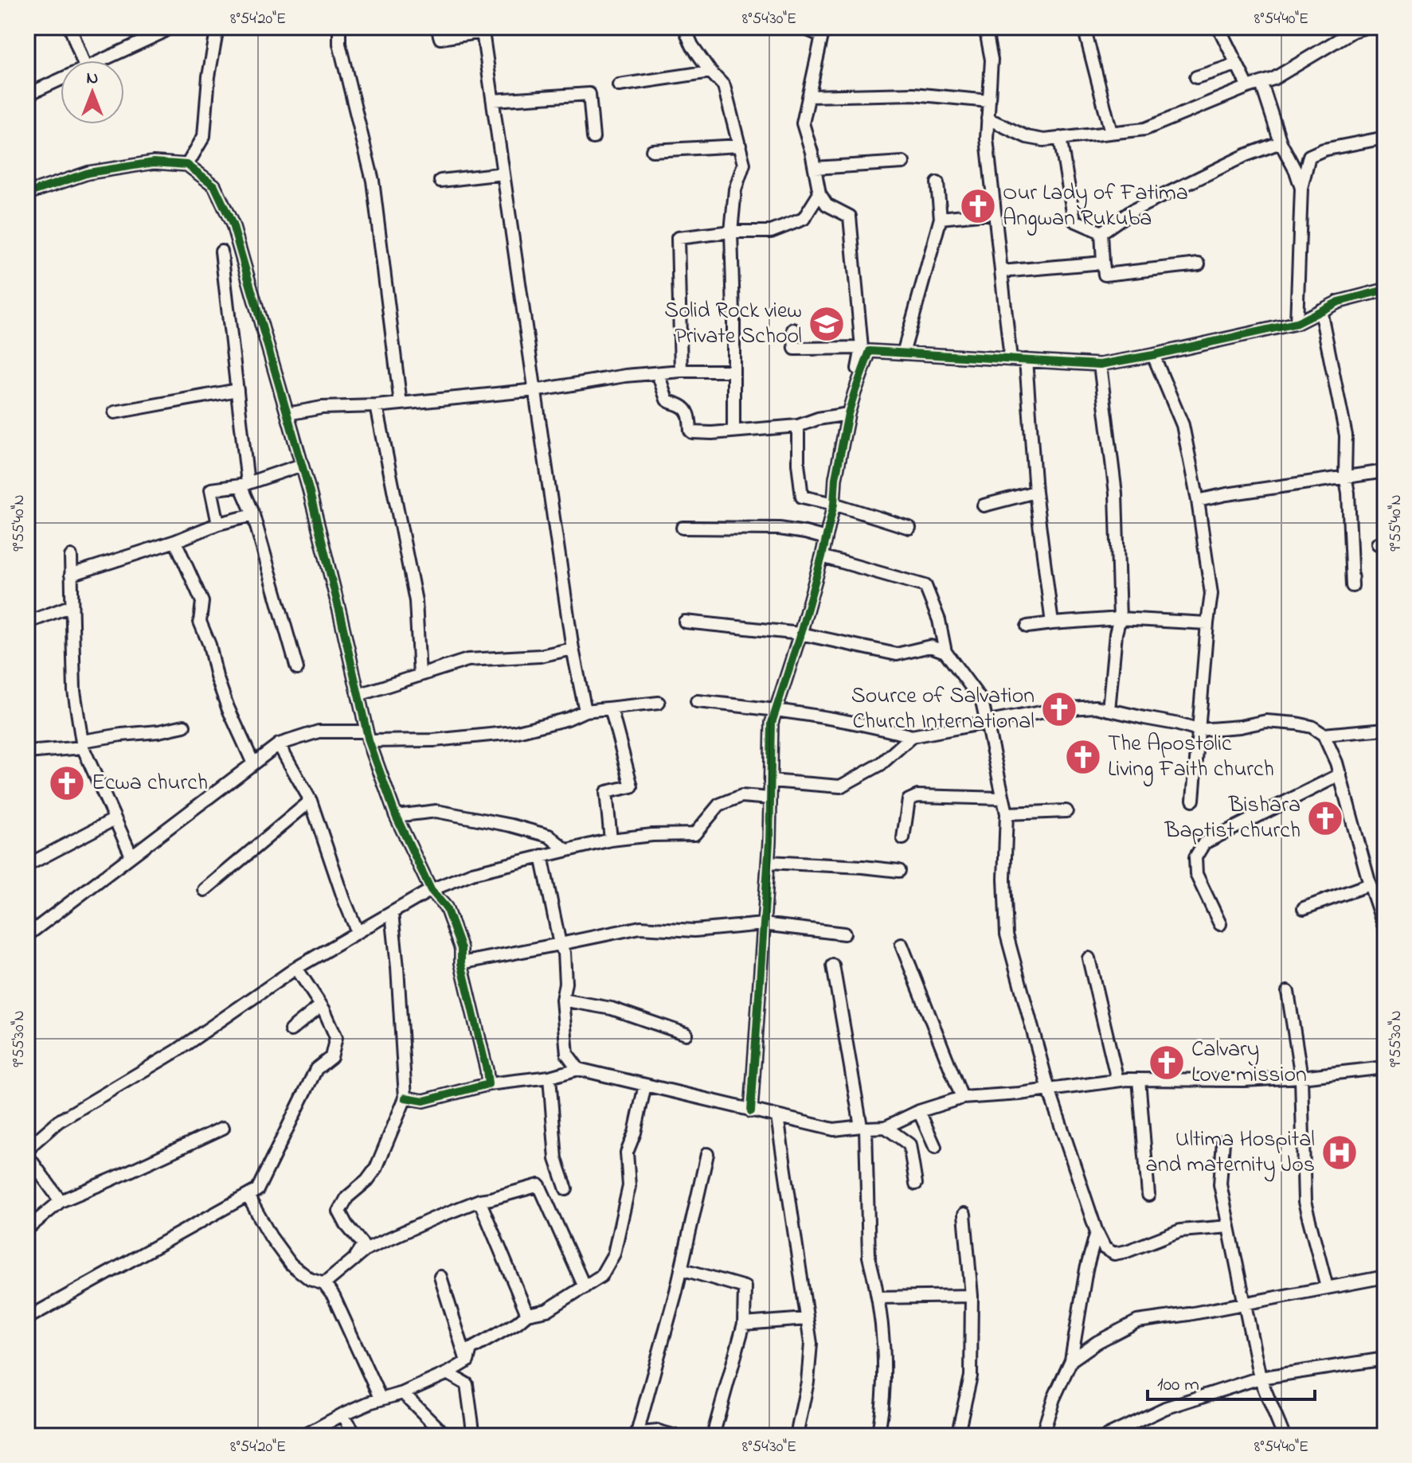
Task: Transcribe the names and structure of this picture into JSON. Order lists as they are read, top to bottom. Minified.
{"places":{"church":["Our Lady of Fatima Angwan Rukuba","Source of Salvation Church International","The Apostolic Living Faith church","Ecwa church","Bishara Baptist church","Calvary Love mission"],"school or university":["Solid Rock view Private School"],"hospital":["Ultima Hospital and maternity Jos"]},"scale_bar":"100 m","north":"top","coordinates":["8°54'20\"E","8°54'30\"E","8°54'40\"E","9°55'40\"N","9°55'30\"N"]}
